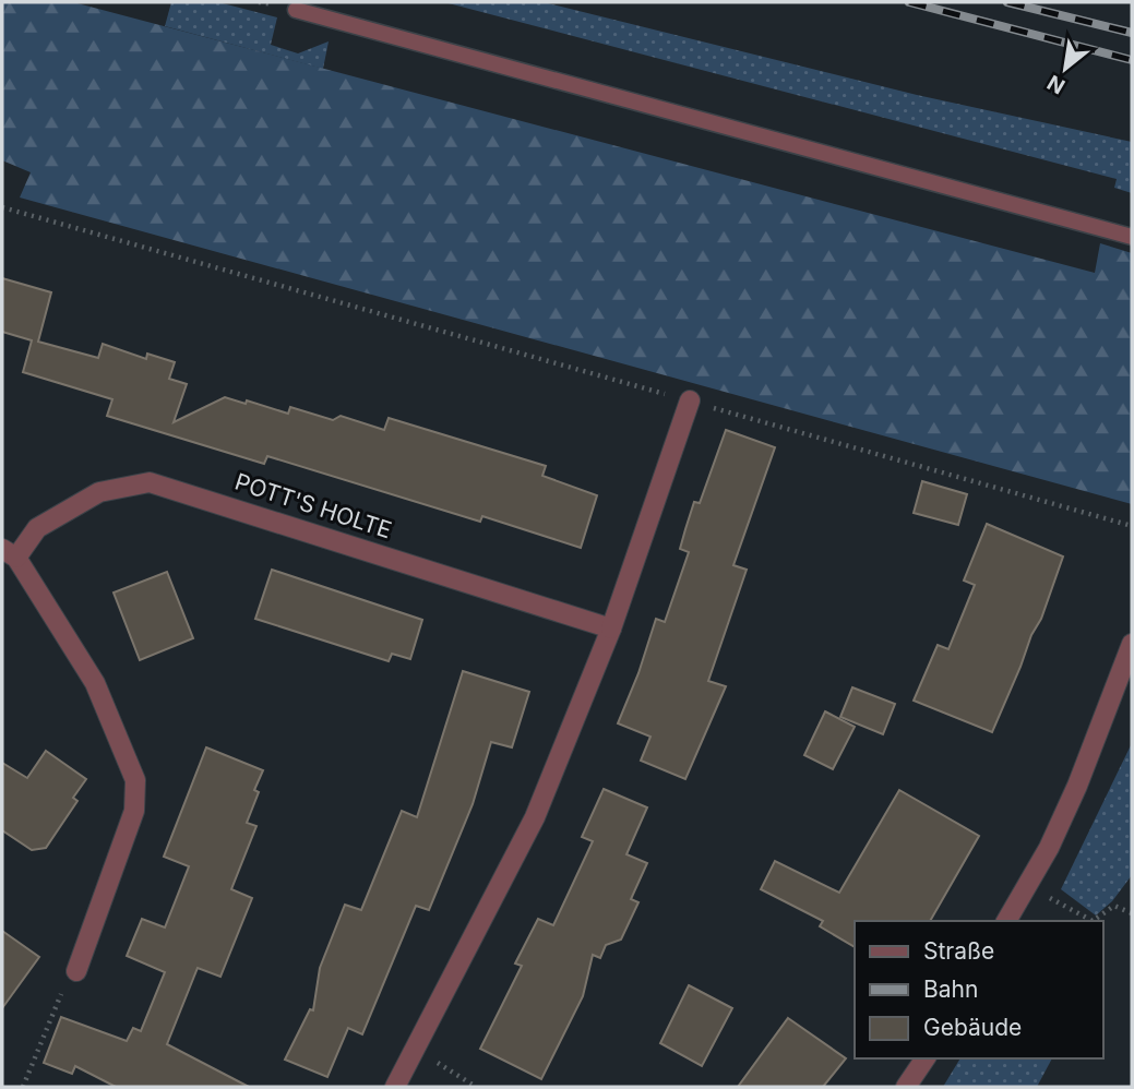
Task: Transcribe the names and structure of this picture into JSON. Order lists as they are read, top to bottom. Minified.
{"streets":{"street":["POTT'S HOLTE"]},"legend":["Straße","Bahn","Gebäude"],"north":"bottom left"}
